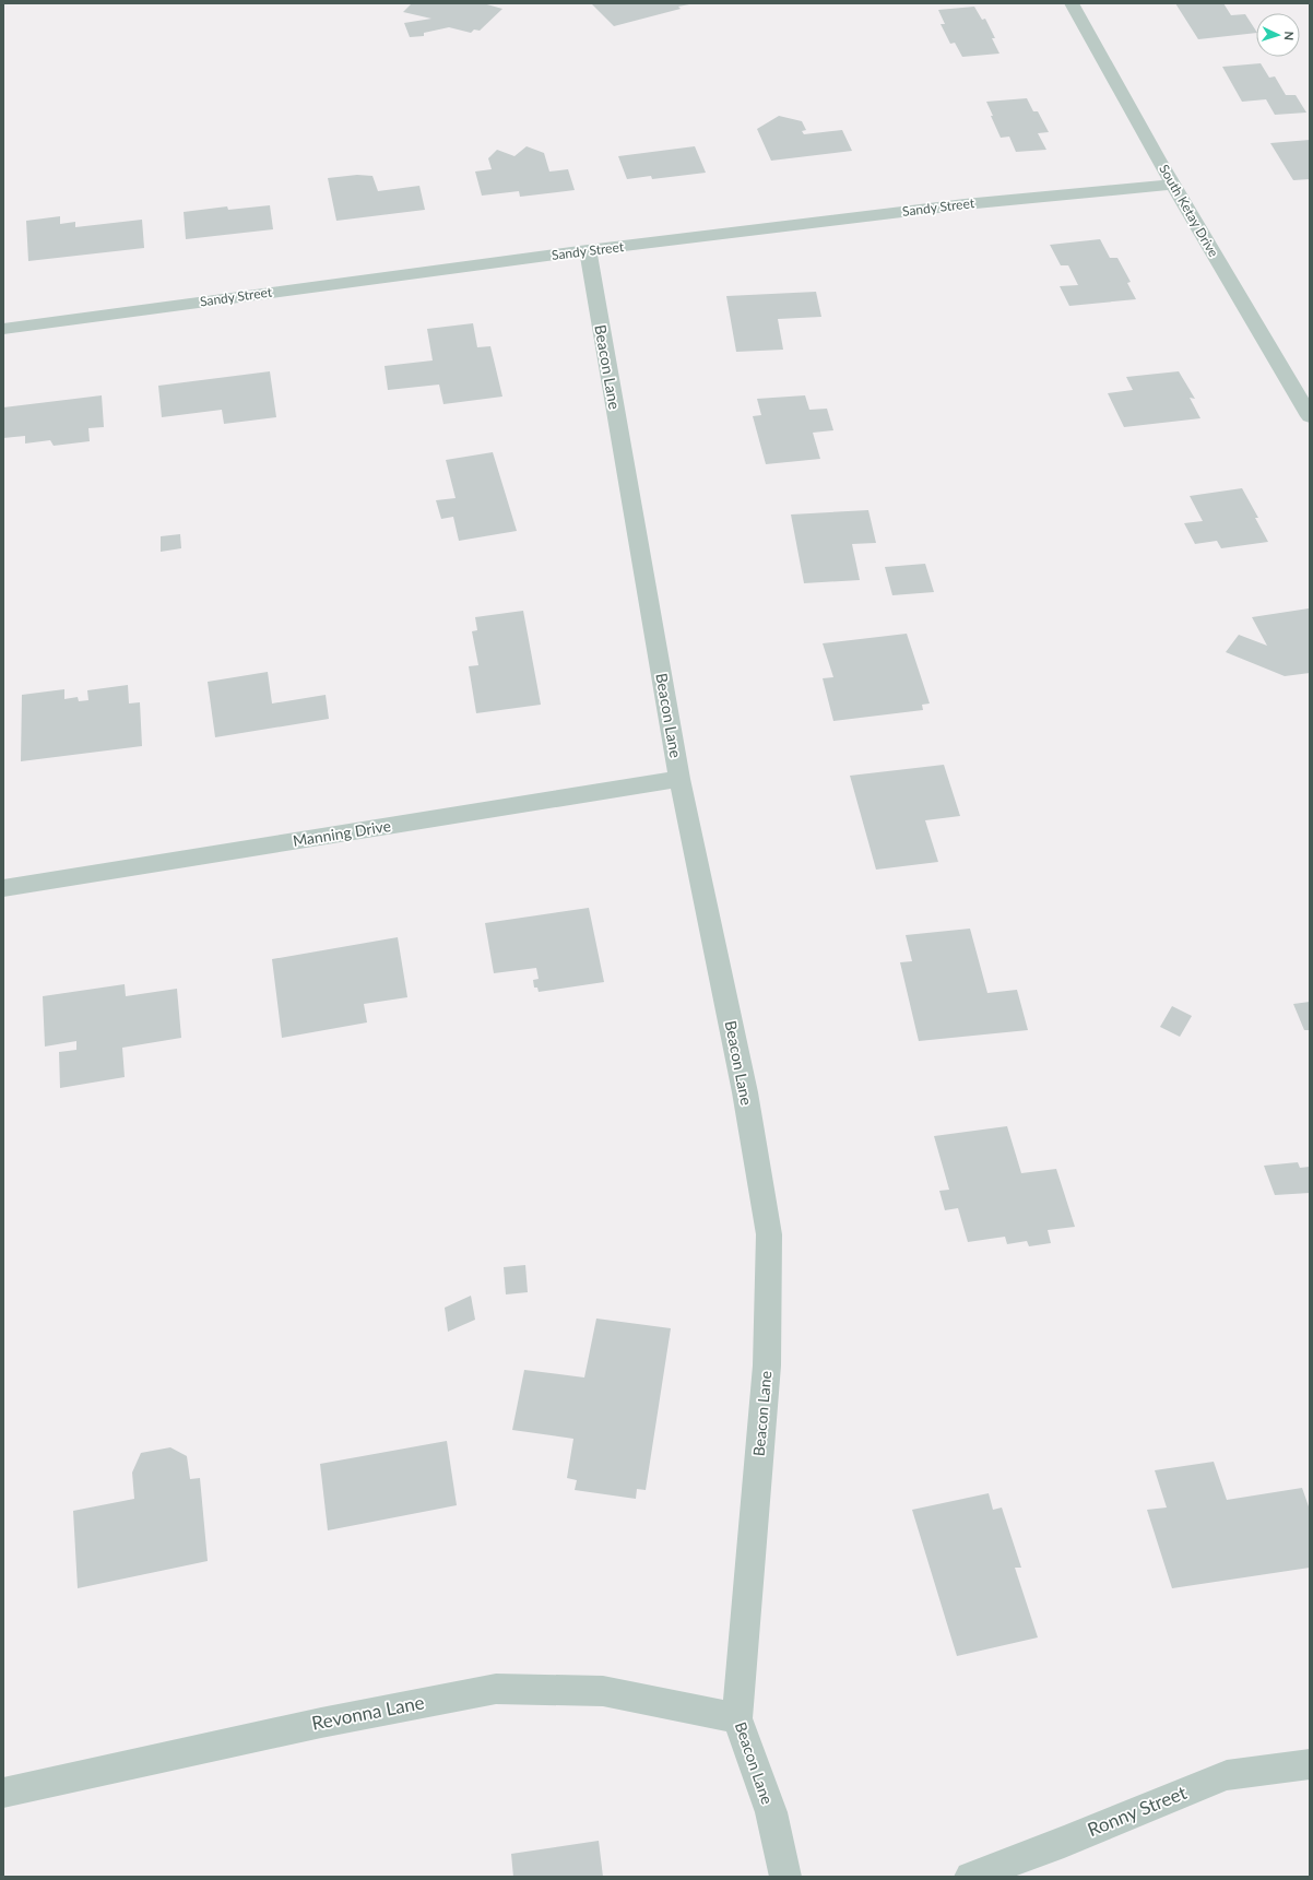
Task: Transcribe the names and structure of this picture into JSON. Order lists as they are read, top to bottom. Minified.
{"streets":{"street":["Sandy Street","South Ketay Drive","Beacon Lane","Manning Drive","Revonna Lane","Ronny Street"]},"crossings":[["Sandy Street","South Ketay Drive"],["Sandy Street","Beacon Lane"],["Beacon Lane","Manning Drive"],["Beacon Lane","Revonna Lane"]],"north":"right"}
